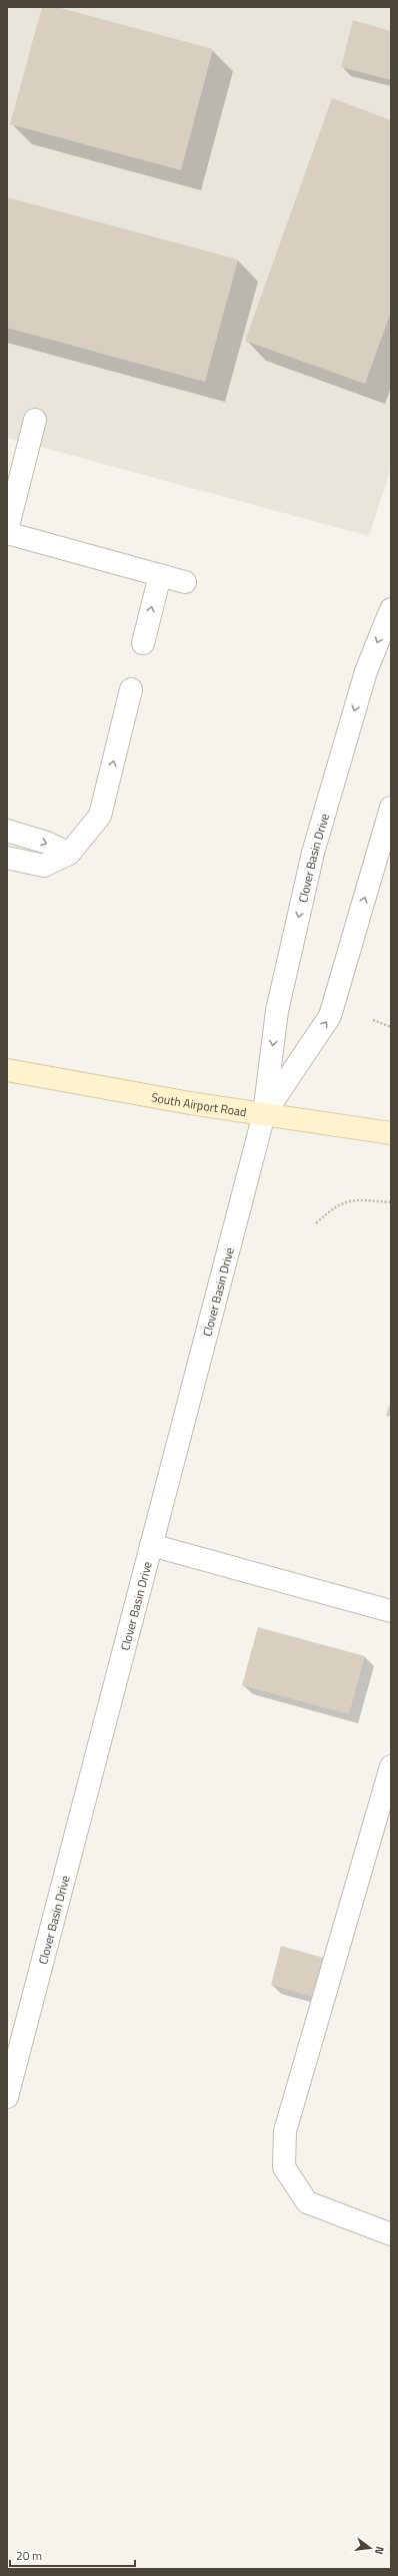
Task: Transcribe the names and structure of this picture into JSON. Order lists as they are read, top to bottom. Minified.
{"streets":{"main road":["South Airport Road"],"street":["Clover Basin Drive"]},"crossings":[["Clover Basin Drive","South Airport Road"]],"scale_bar":"20 m","north":"right"}
